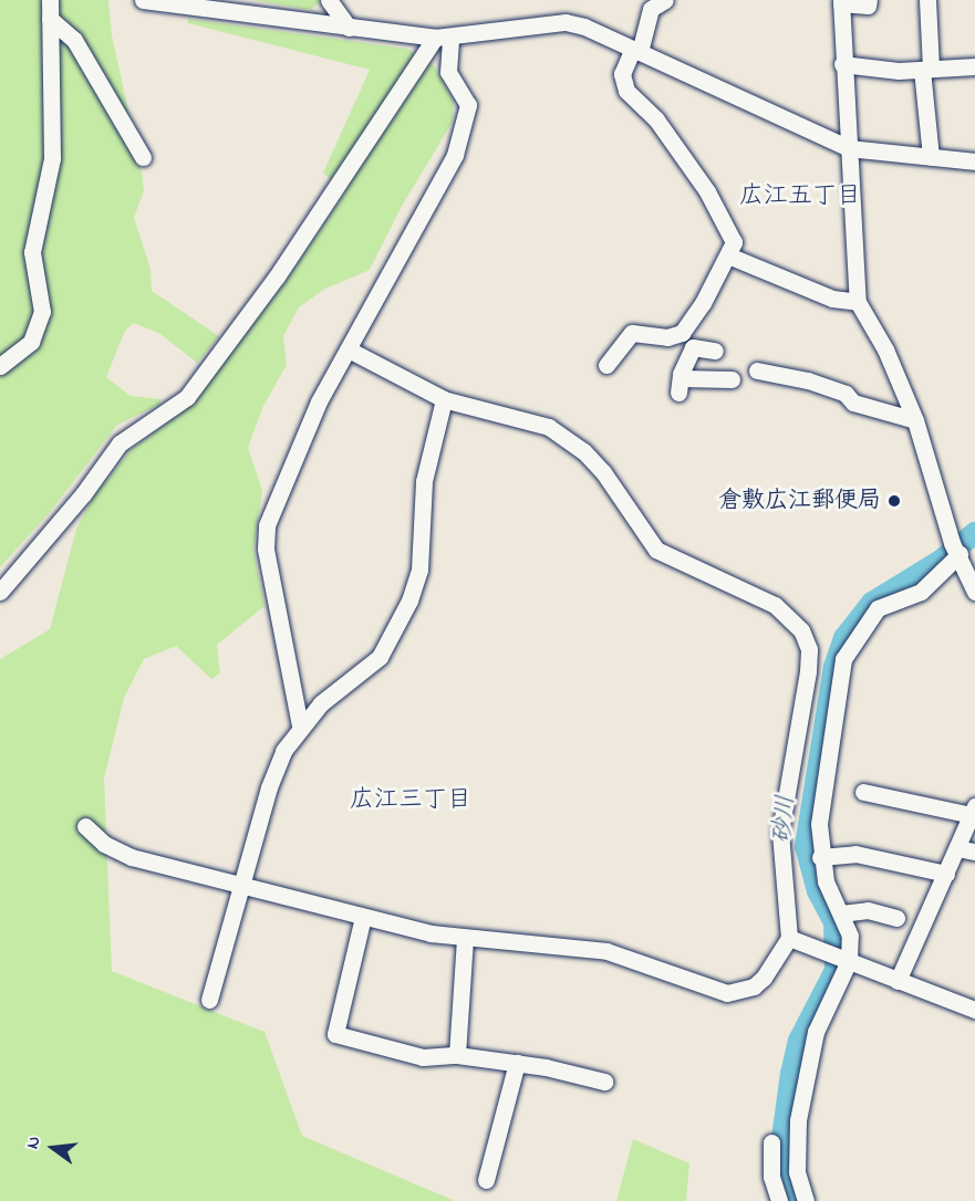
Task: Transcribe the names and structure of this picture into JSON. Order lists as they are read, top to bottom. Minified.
{"districts":["広江五丁目","広江三丁目"],"water":["砂川"],"places":["倉敷広江郵便局"],"north":"left"}
